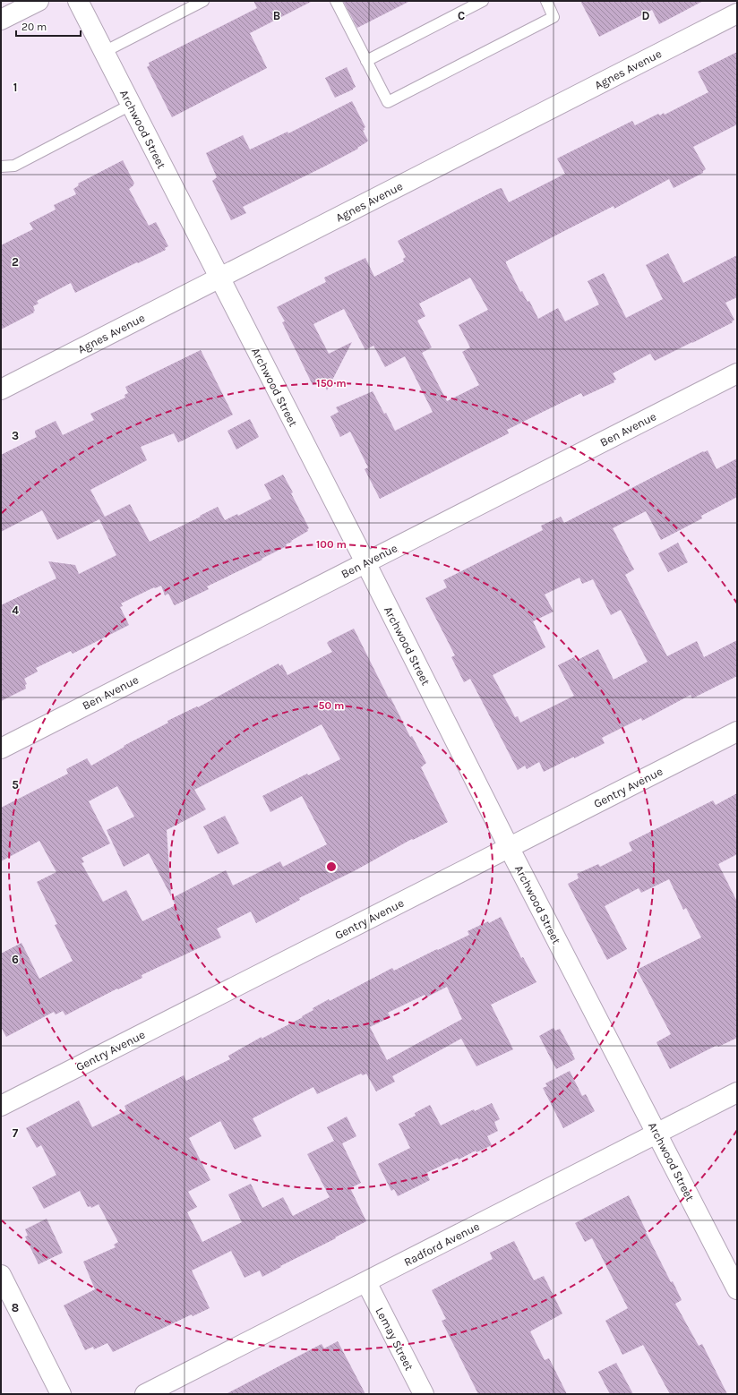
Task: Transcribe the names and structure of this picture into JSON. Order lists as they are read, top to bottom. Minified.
{"streets":{"street":["Agnes Avenue","Archwood Street","Ben Avenue","Gentry Avenue","Radford Avenue","Lemay Street"]},"crossings":[["Agnes Avenue","Archwood Street"],["Archwood Street","Ben Avenue"],["Archwood Street","Gentry Avenue"],["Archwood Street","Radford Avenue"],["Radford Avenue","Lemay Street"]],"scale_bar":"20 m","grid":{"columns":["B","C","D"],"rows":["1","2","3","4","5","6","7","8"]},"rings":["150 m","100 m","50 m"]}
